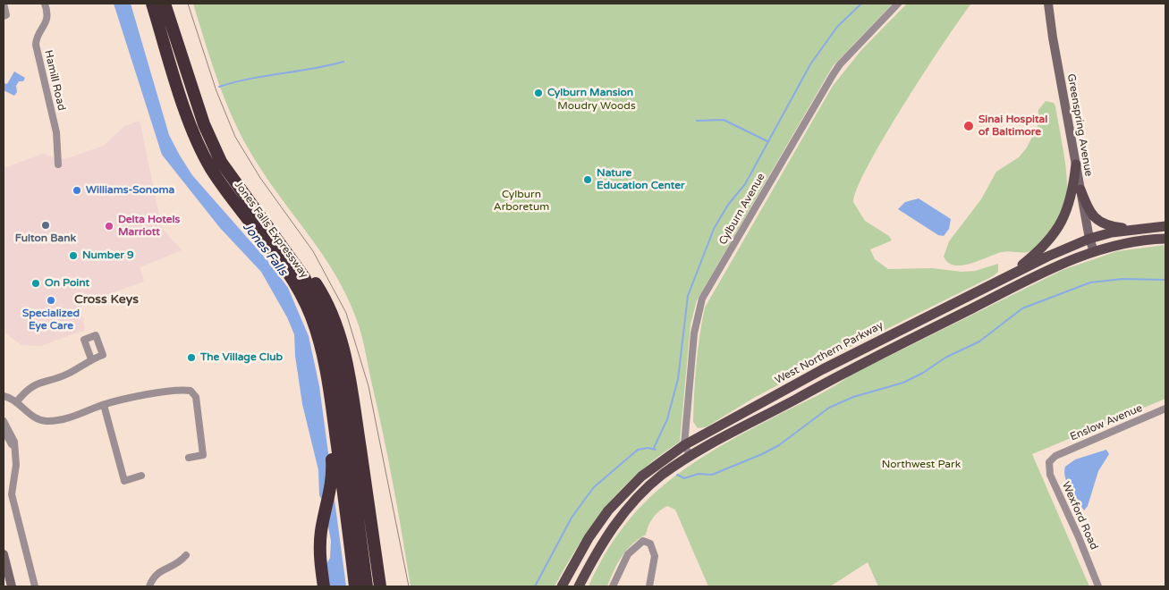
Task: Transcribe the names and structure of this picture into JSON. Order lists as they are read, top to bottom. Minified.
{"streets":{"highway":["Jones Falls Expressway"],"main road":["Greenspring Avenue","West Northern Parkway"],"street":["Hamill Road","Cylburn Avenue","Enslow Avenue","Wexford Road"]},"crossings":[["Greenspring Avenue","West Northern Parkway"],["Cylburn Avenue","West Northern Parkway"],["Enslow Avenue","Wexford Road"]],"districts":["Cross Keys"],"water":["Jones Falls"],"parks":["Moudry Woods","Cylburn Arboretum","Northwest Park"],"places":["Cylburn Mansion","Sinai Hospital of Baltimore","Nature Education Center","Williams-Sonoma","Fulton Bank","Delta Hotels Marriott","Number 9","On Point","Specialized Eye Care","The Village Club"]}
